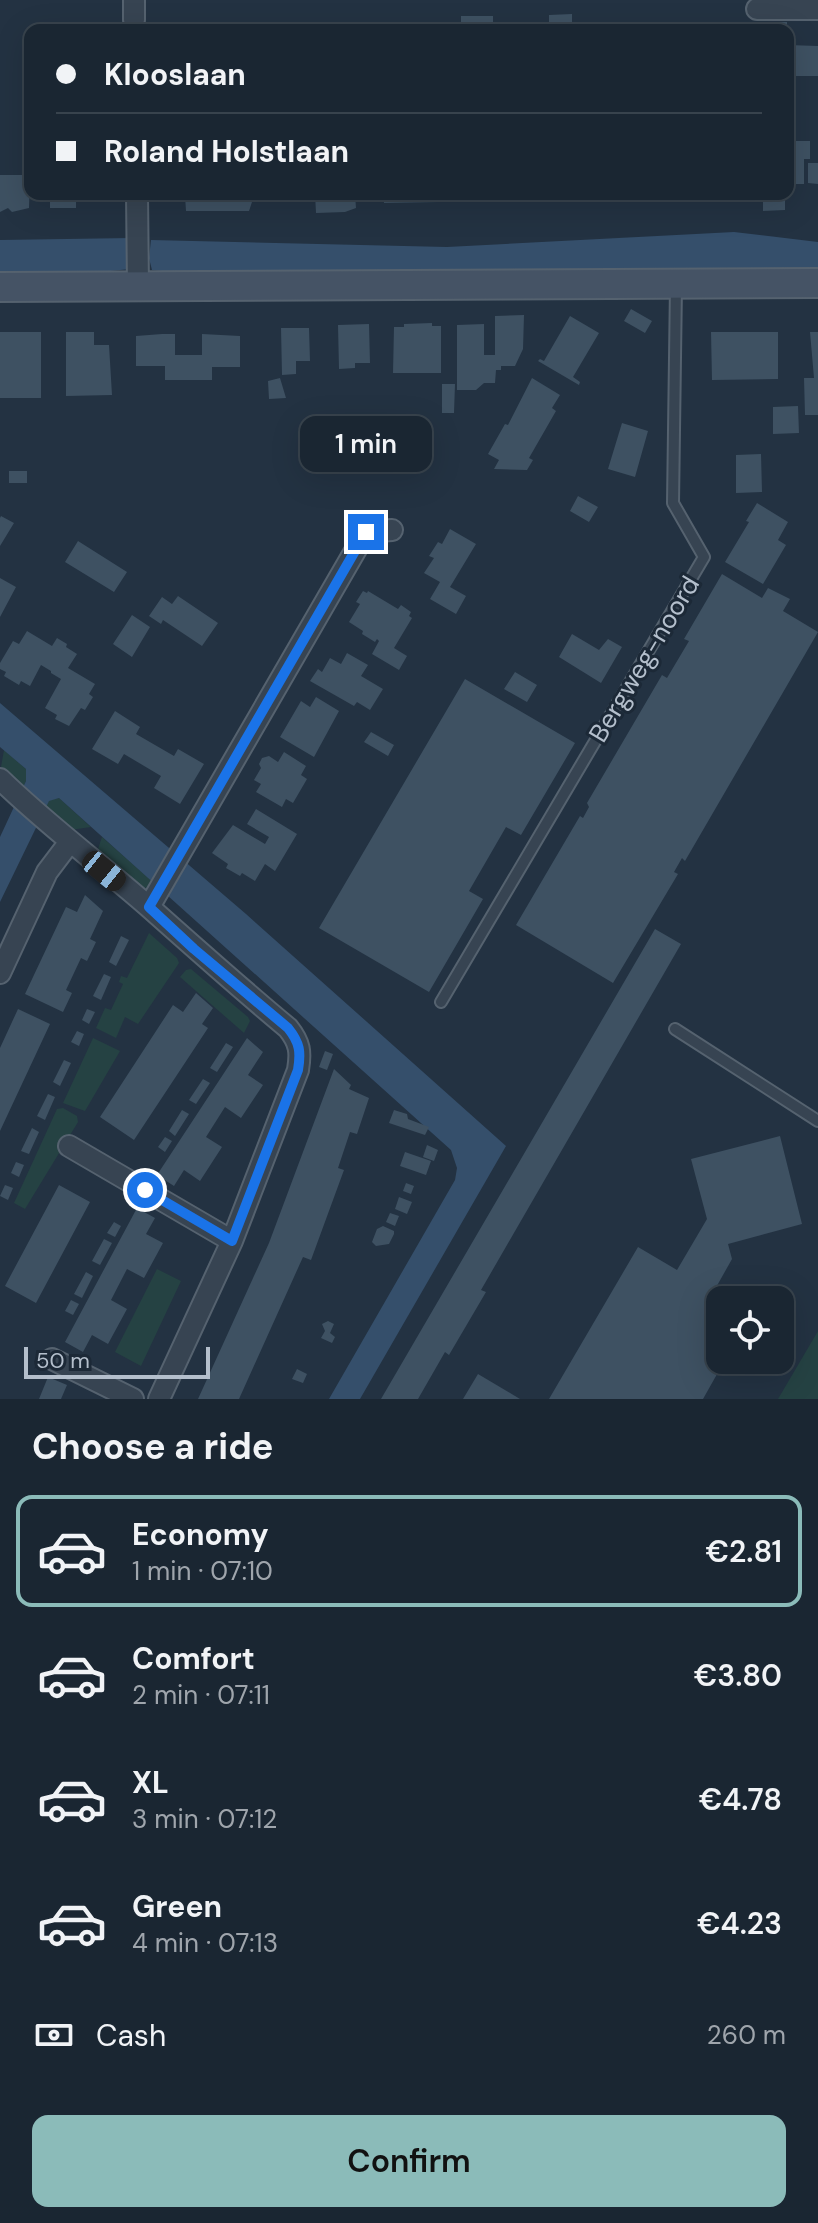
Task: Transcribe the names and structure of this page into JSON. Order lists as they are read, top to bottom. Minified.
{"streets":{"lane":["Bergweg-noord"]},"scale_bar":"50 m","page":{"banner":["Klooslaan","Roland Holstlaan"],"bubble":"1 min","scale":"50 m","heading":"Choose a ride","list":[{"name":"Economy","note":"1 min · 07:10","value":"€2.81"},{"name":"Comfort","note":"2 min · 07:11","value":"€3.80"},{"name":"XL","note":"3 min · 07:12","value":"€4.78"},{"name":"Green","note":"4 min · 07:13","value":"€4.23"}],"pay":["Cash","260 m"],"buttons":"Confirm"}}
